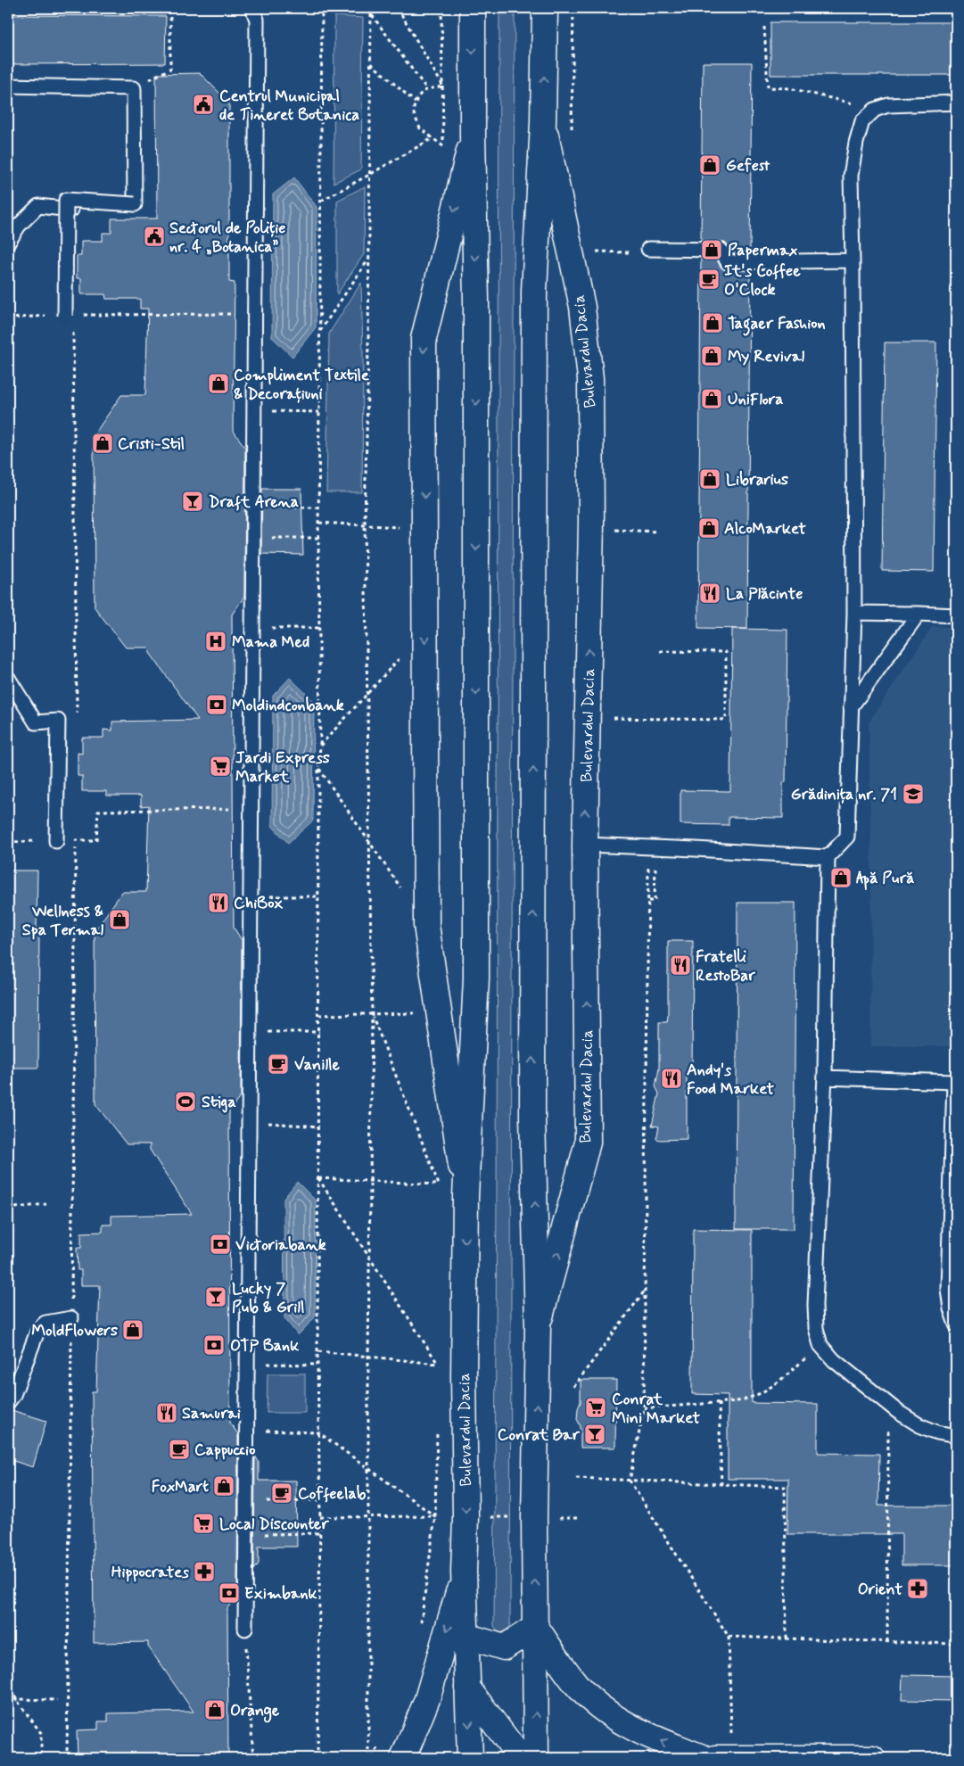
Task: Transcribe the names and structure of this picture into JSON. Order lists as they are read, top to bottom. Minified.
{"streets":{"main road":["Bulevardul Dacia"]},"places":{"public building":["Centrul Municipal de Tineret Botanica","Sectorul de Poliție nr. 4 „Botanica”"],"shop":["Gefest","Papermax","Tagaer Fashion","My Revival","Compliment Textile & Decorațiuni","UniFlora","Cristi-Stil","Librarius","AlcoMarket","Apă Pură","Wellness & Spa Termal","MoldFlowers","FoxMart","Orange"],"cafe":["It's Coffee O'Clock","Vanille","Cappuccio","Coffeelab"],"bar":["Draft Arena","Lucky 7 Pub & Grill","Conrat Bar"],"restaurant":["La Plăcinte","ChiBox","Fratelli RestoBar","Andy's Food Market","Samurai"],"hospital":["Mama Med"],"bank":["Moldindconbank","Victoriabank","OTP Bank","Eximbank"],"supermarket":["Jardi Express Market","Conrat Mini Market","Local Discounter"],"school or university":["Grădinița nr. 71"],"sports":["Stiga"],"pharmacy":["Hippocrates","Orient"]}}
